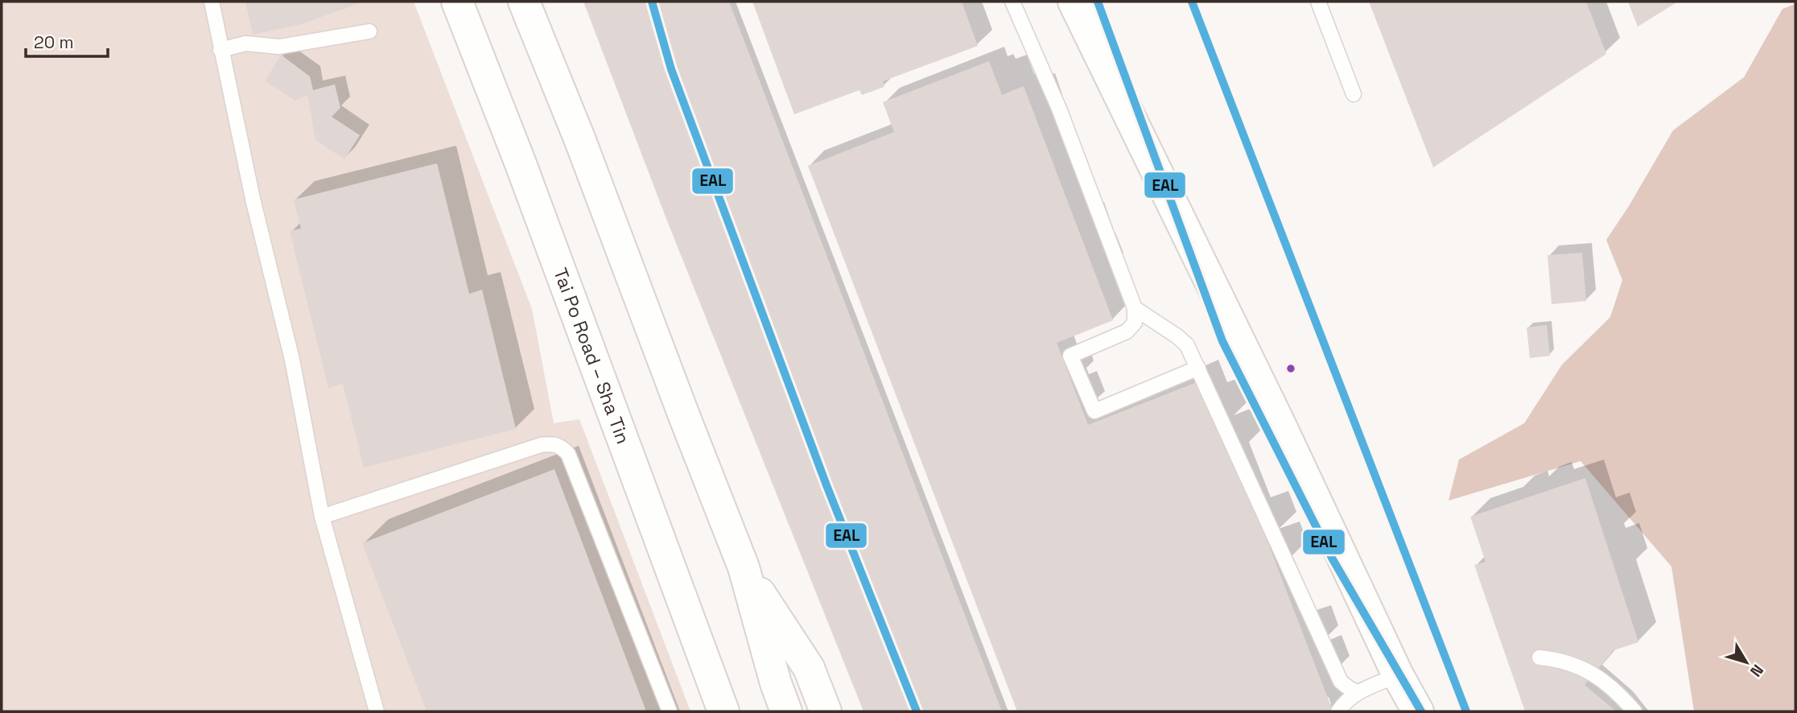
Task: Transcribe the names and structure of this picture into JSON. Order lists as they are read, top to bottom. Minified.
{"streets":{"main road":["Tai Po Road – Sha Tin"]},"lines":["transit line EAL"],"scale_bar":"20 m","north":"bottom right"}
